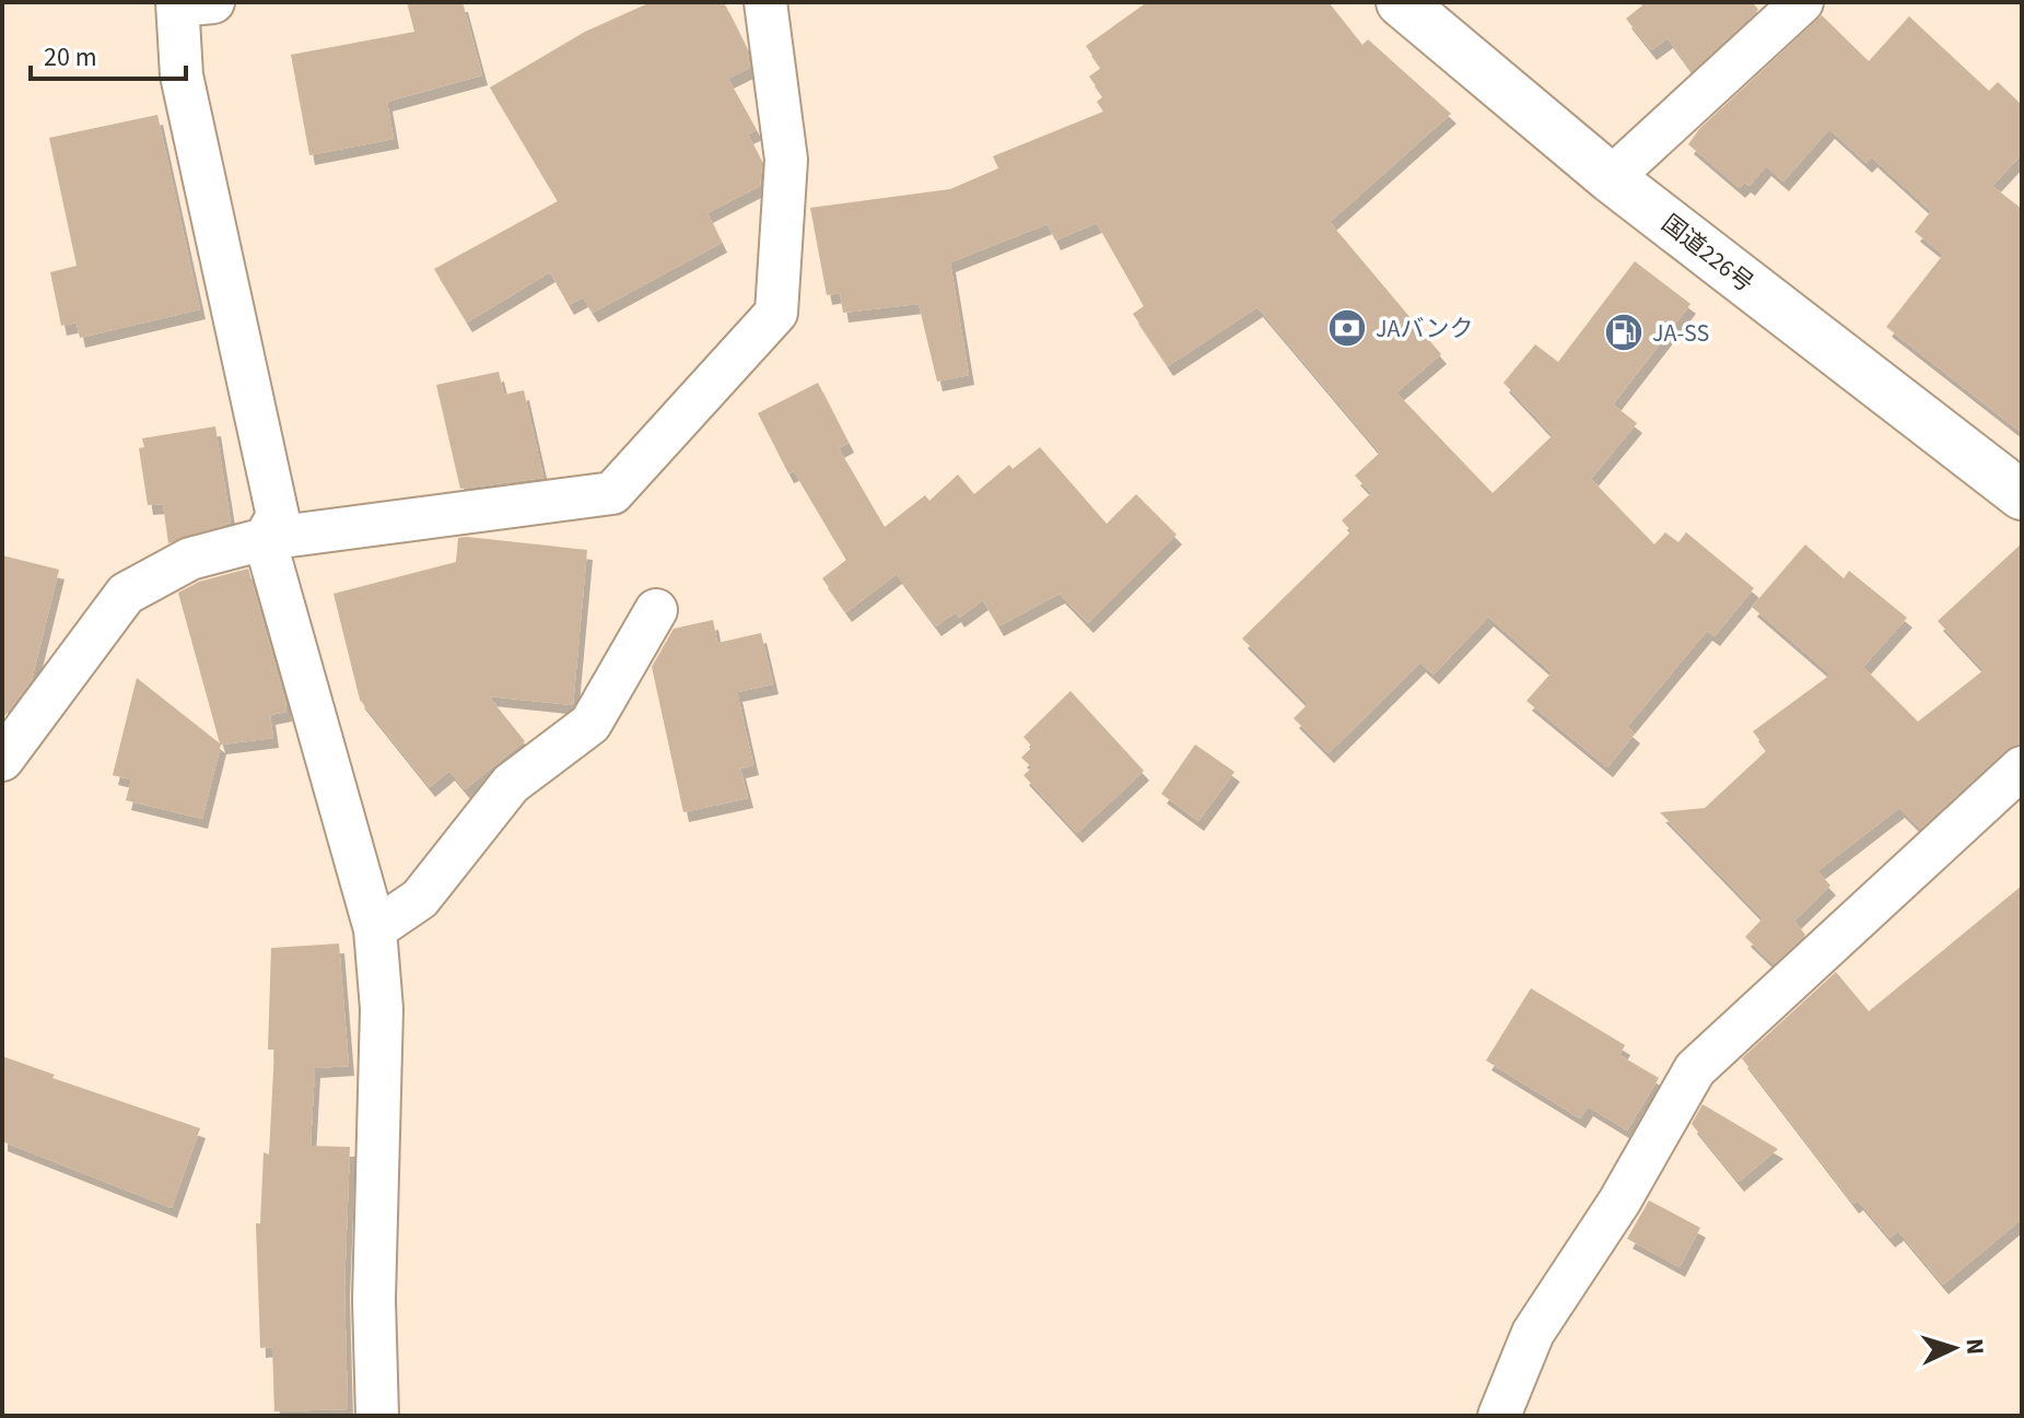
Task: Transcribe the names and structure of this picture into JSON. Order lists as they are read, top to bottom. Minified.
{"streets":{"highway":["国道226号"]},"places":{"bank":["JAバンク"],"fuel station":["JA-SS"]},"scale_bar":"20 m","north":"right"}
